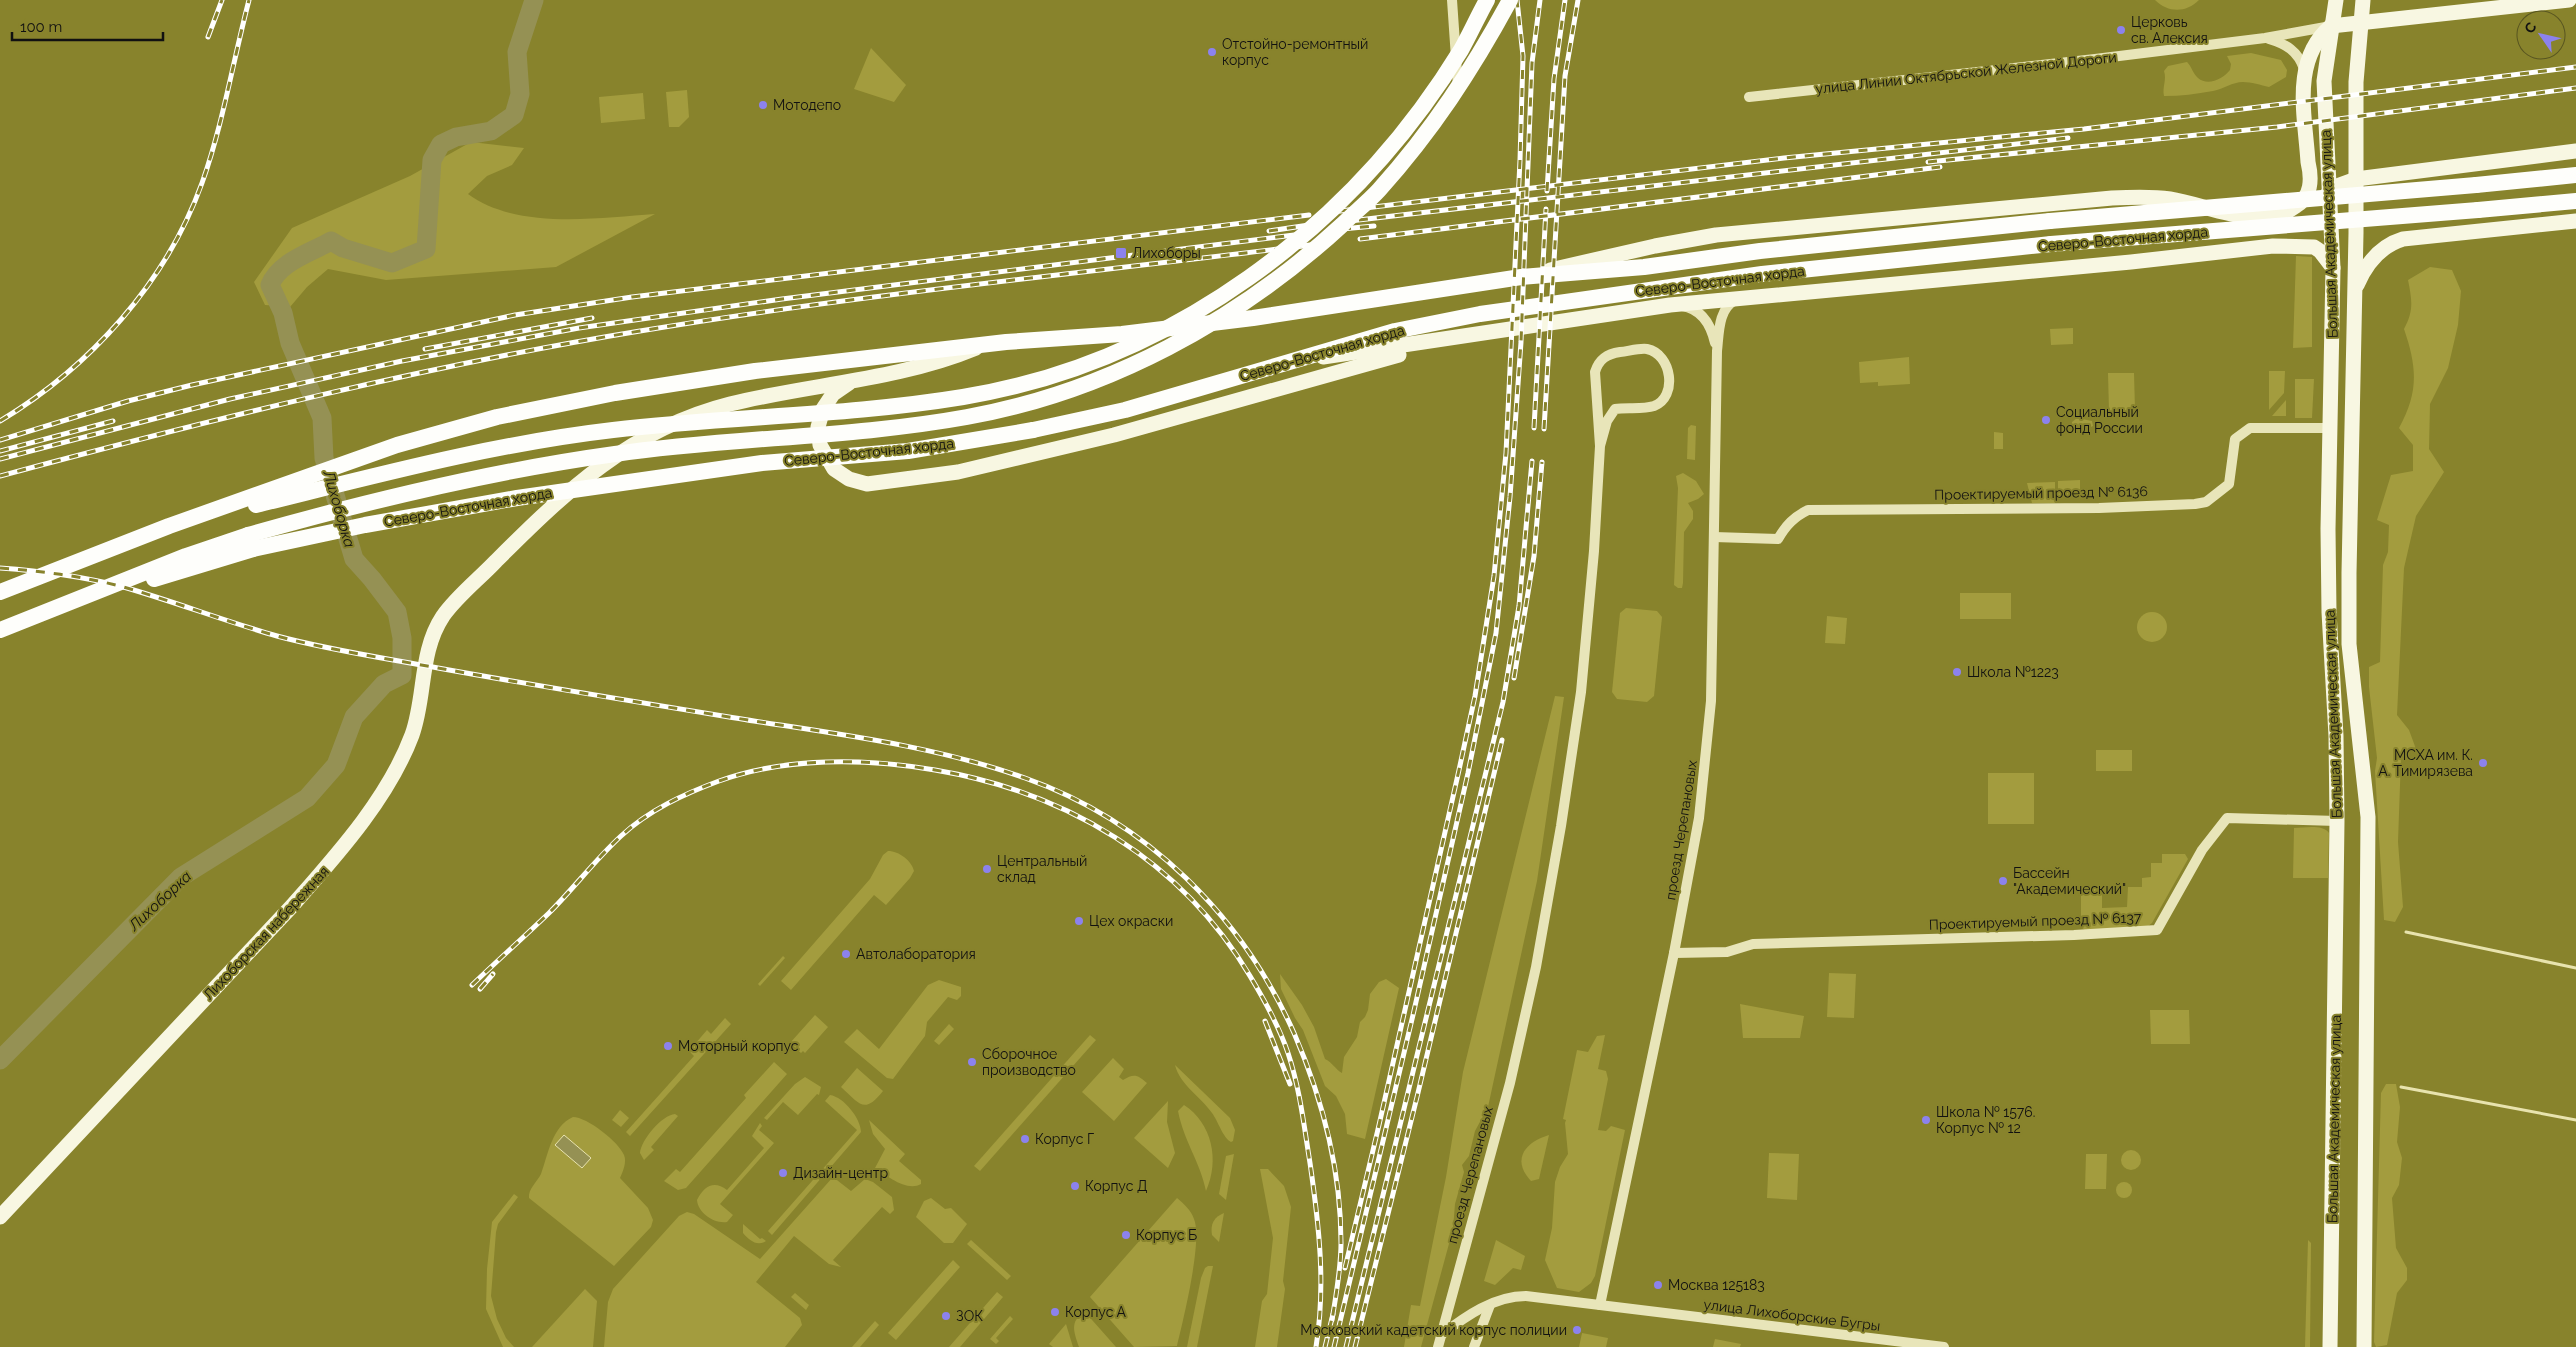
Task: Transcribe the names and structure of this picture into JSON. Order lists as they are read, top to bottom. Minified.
{"streets":{"main road":["улица Линии Октябрьской Железной Дороги","Большая Академическая улица","Северо-Восточная хорда","Лихоборская набережная"],"street":["Проектируемый проезд № 6136","проезд Черепановых","Проектируемый проезд № 6137","улица Лихоборские Бугры"]},"crossings":[["улица Линии Октябрьской Железной Дороги","Большая Академическая улица"],["Большая Академическая улица","Проектируемый проезд № 6136"],["Большая Академическая улица","Проектируемый проезд № 6137"],["Проектируемый проезд № 6136","проезд Черепановых"],["проезд Черепановых","Проектируемый проезд № 6137"],["проезд Черепановых","улица Лихоборские Бугры"]],"water":["Лихоборка"],"places":{"other":["Церковь св. Алексия","Отстойно-ремонтный корпус","Мотодепо","Социальный фонд России","Школа №1223","МСХА им. К. А. Тимирязева","Центральный склад","Бассейн \"Академический\"","Цех окраски","Автолаборатория","Моторный корпус","Сборочное производство","Школа № 1576. Корпус № 12","Корпус Г","Дизайн-центр","Корпус Д","Корпус Б","Москва 125183","Корпус А","ЗОК","Московский кадетский корпус полиции"],"transit":["Лихоборы"]},"scale_bar":"100 m","north":"top left"}
